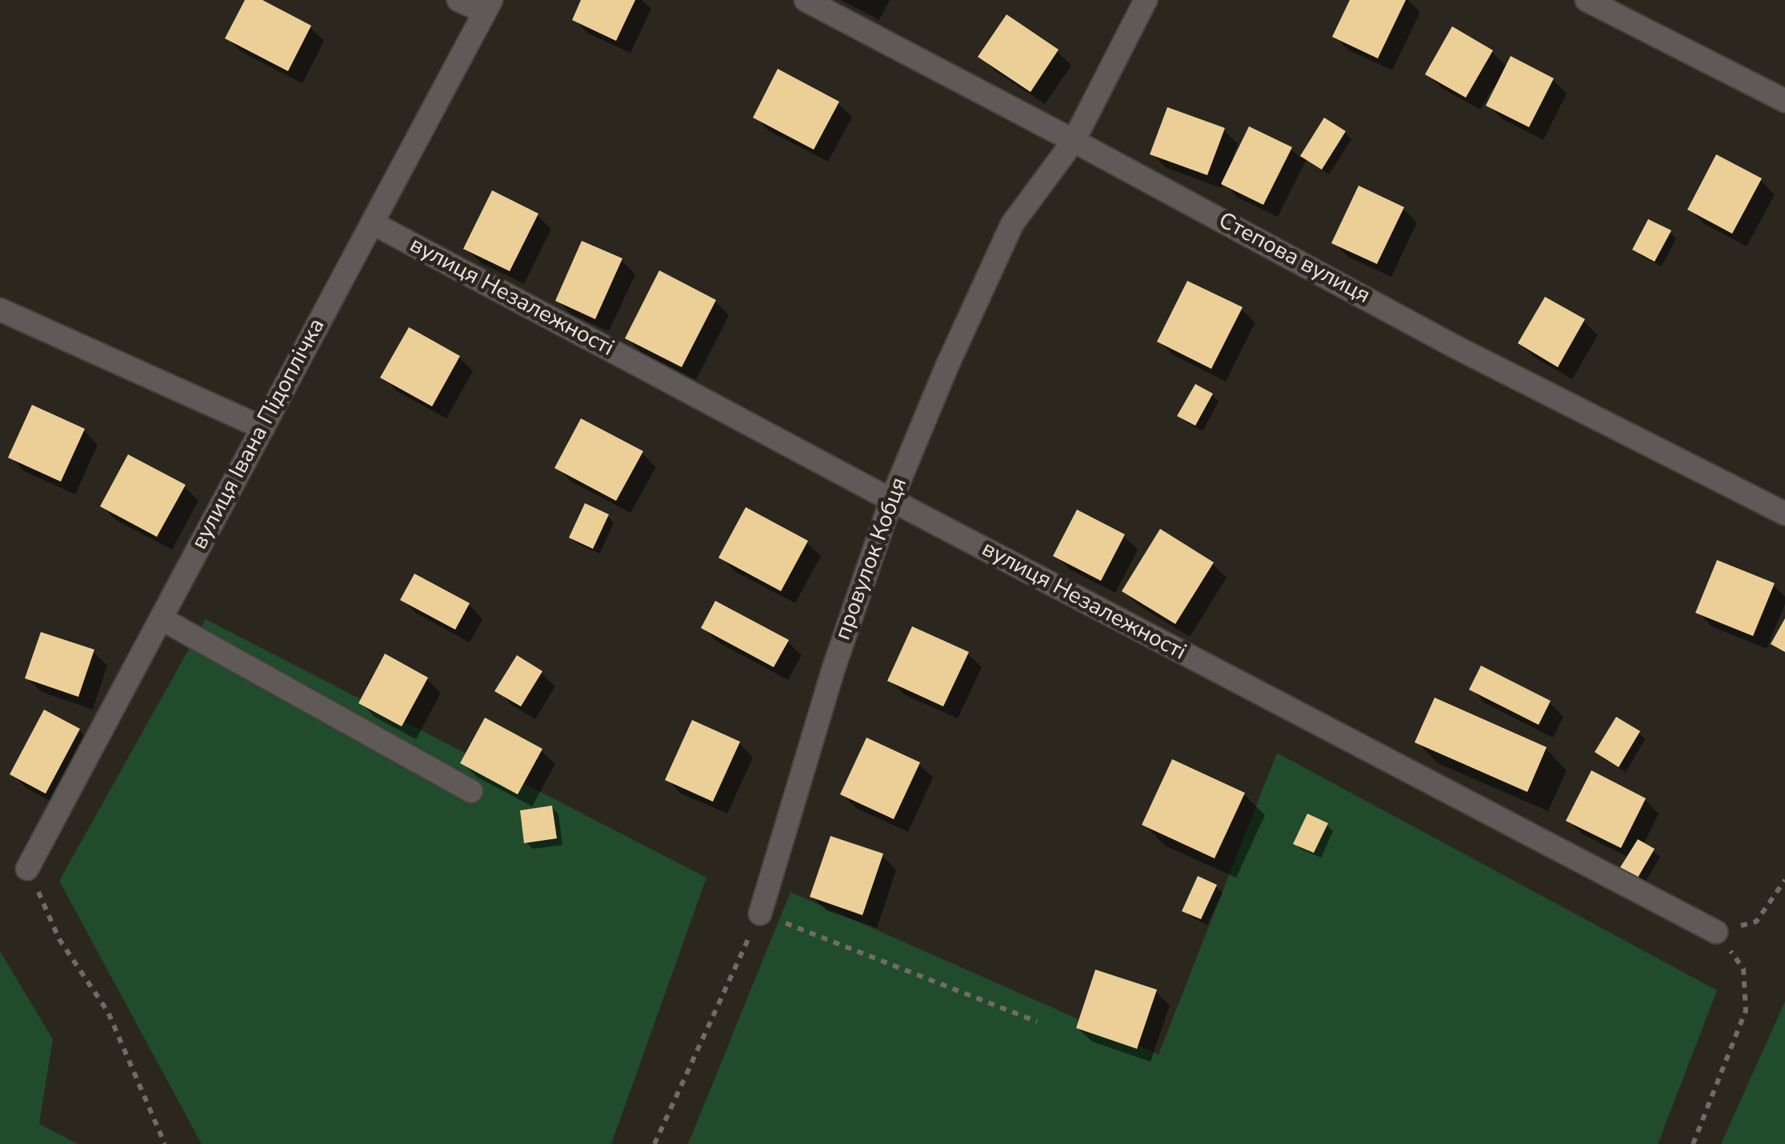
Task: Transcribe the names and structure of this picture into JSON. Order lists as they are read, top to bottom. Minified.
{"streets":{"street":["Степова вулиця","вулиця Незалежності","вулиця Івана Підоплічка","провулок Кобця"]},"crossings":[["Степова вулиця","провулок Кобця"],["вулиця Незалежності","вулиця Івана Підоплічка"],["вулиця Незалежності","провулок Кобця"]]}
